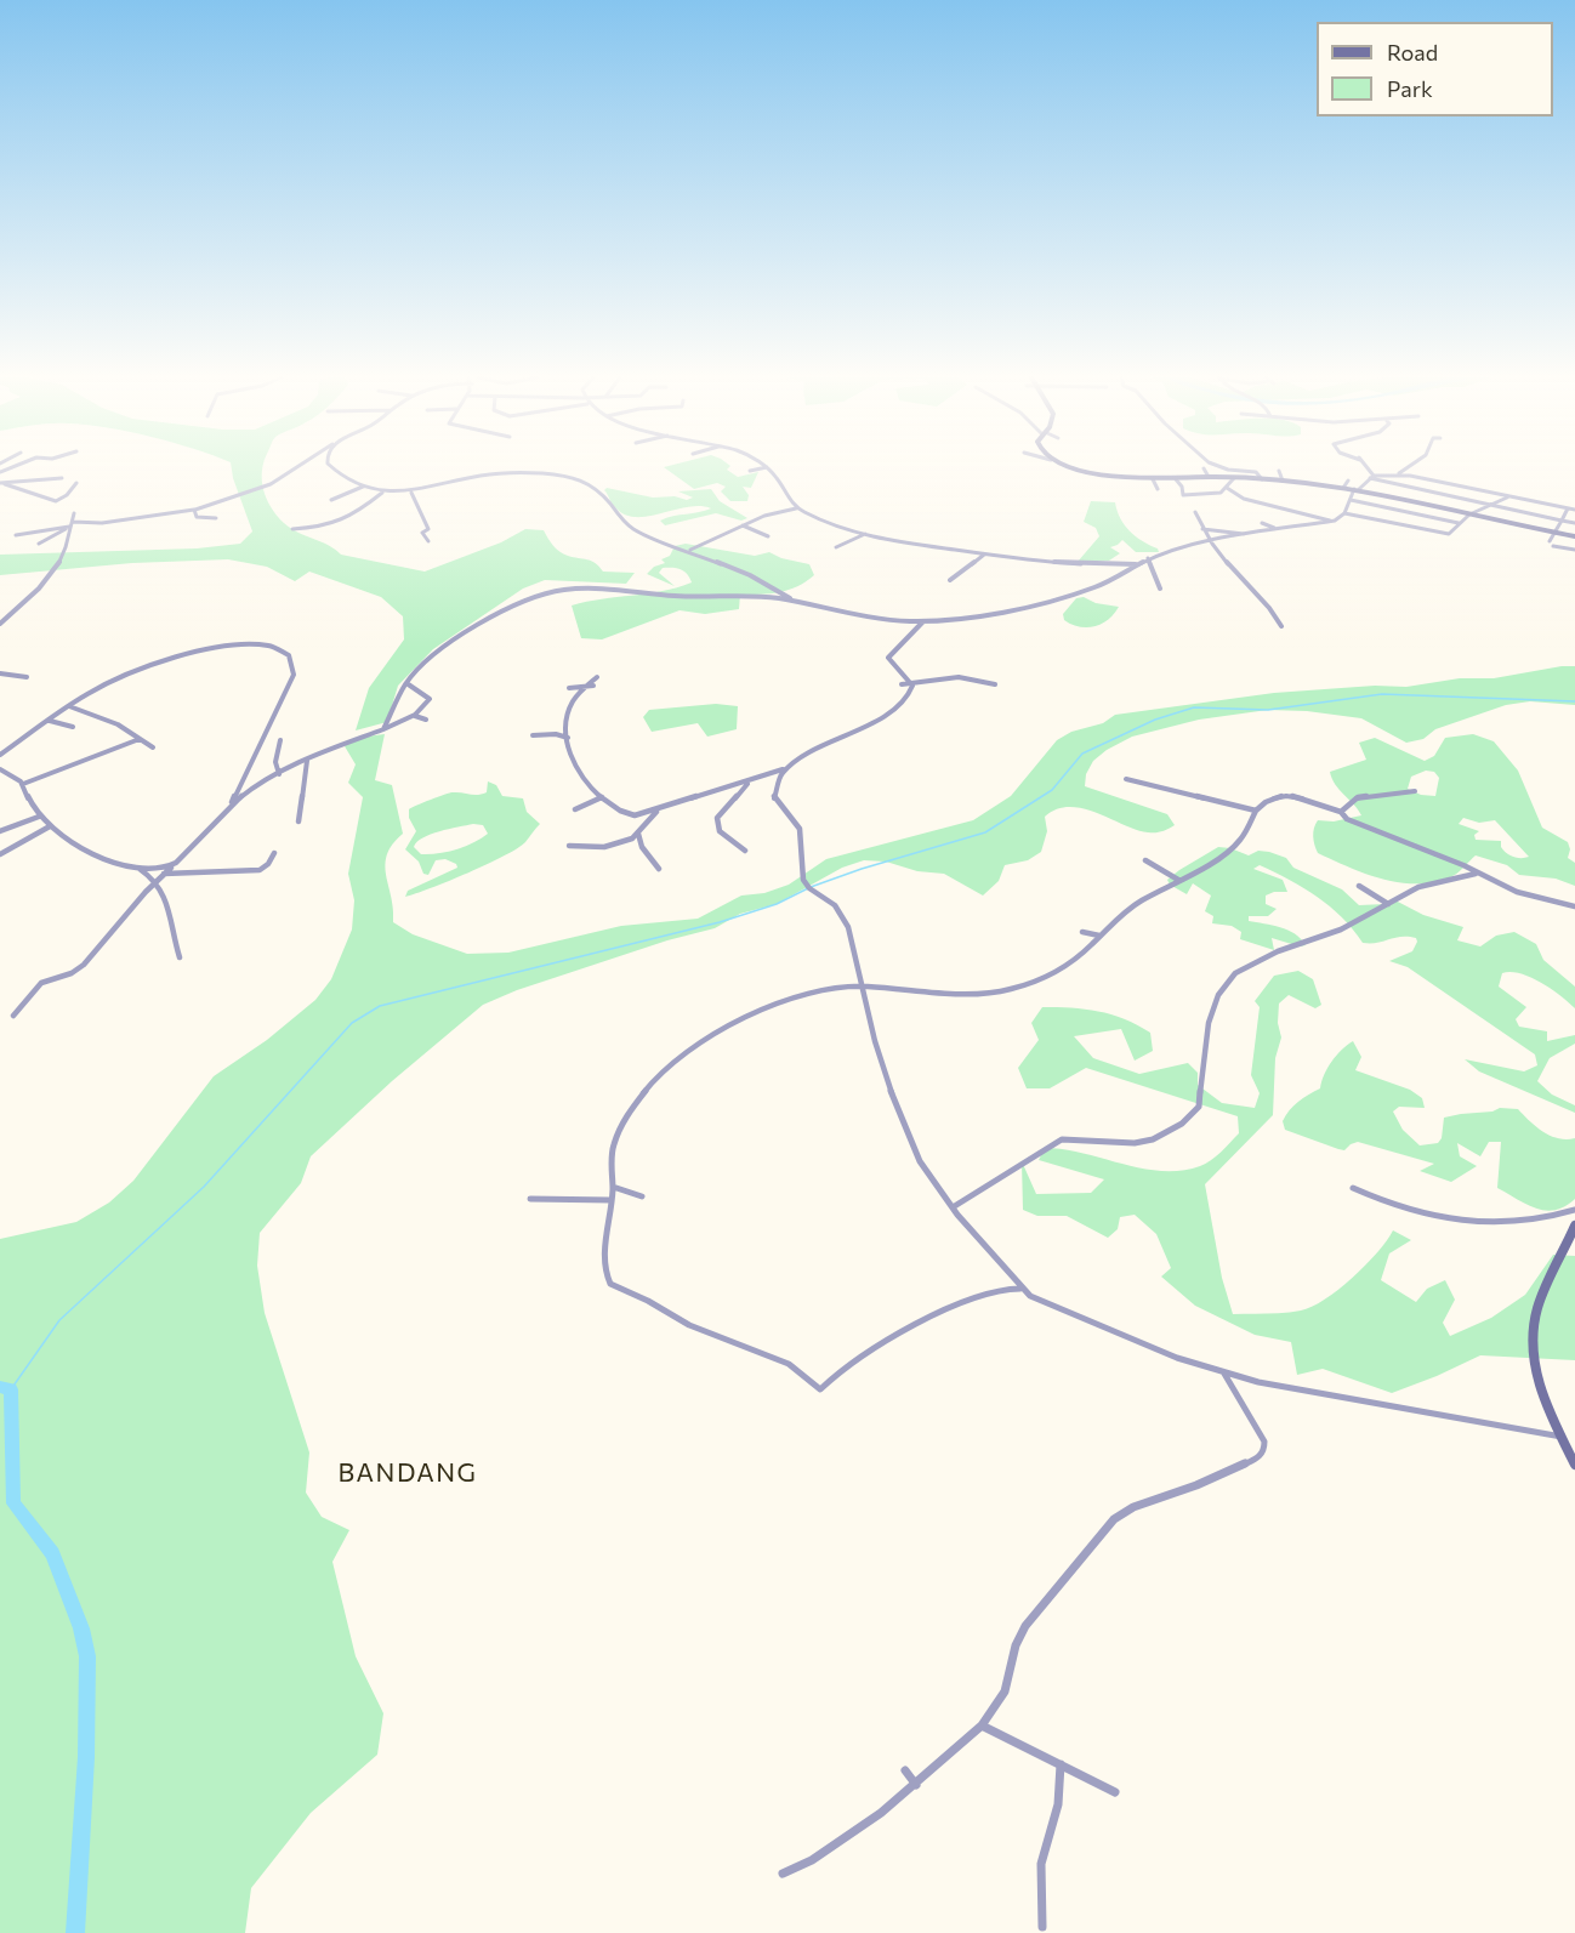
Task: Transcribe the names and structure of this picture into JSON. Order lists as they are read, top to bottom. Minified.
{"districts":["BANDANG"],"legend":["Road","Park"]}
